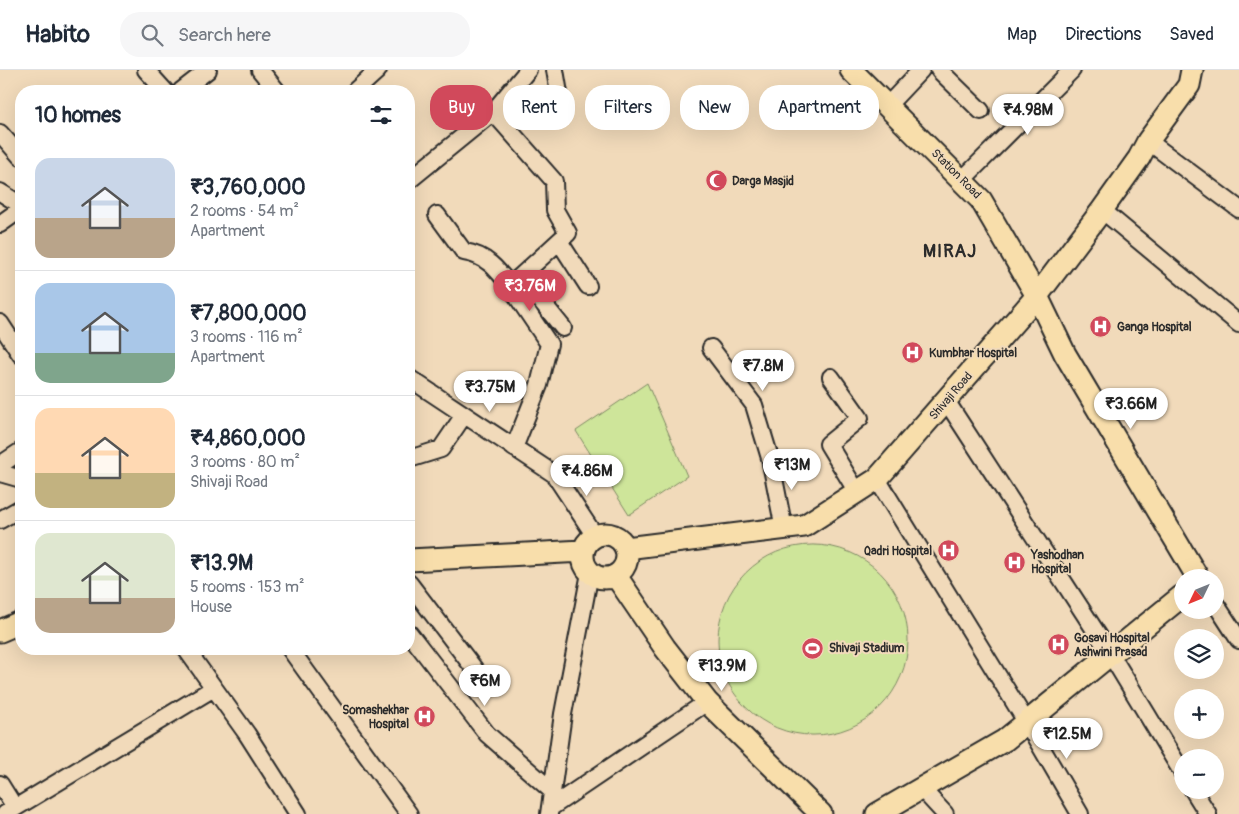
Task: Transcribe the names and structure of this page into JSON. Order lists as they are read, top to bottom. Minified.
{"streets":{"main road":["Station Road","Shivaji Road"]},"crossings":[["Station Road","Shivaji Road"]],"districts":["MIRAJ"],"places":{"mosque":["Darga Masjid"],"hospital":["Ganga Hospital","Kumbhar Hospital","Qadri Hospital","Yashodhan Hospital","Gosavi Hospital Ashwini Prasad","Somashekhar Hospital"],"sports":["Shivaji Stadium"]},"north":"bottom left","page":{"header":"Habito","search":"Search here","nav":["Map","Directions","Saved"],"chip":["Buy","Rent","Filters","New","Apartment"],"heading":"10 homes","price":["₹4.98M","₹3.76M","₹7.8M","₹3.75M","₹3.66M","₹13M","₹4.86M","₹13.9M","₹6M","₹12.5M"],"list":[{"name":"₹3,760,000","note":"2 rooms · 54 m² · Apartment"},{"name":"₹7,800,000","note":"3 rooms · 116 m² · Apartment"},{"name":"₹4,860,000","note":"3 rooms · 80 m² · Shivaji Road"},{"name":"₹13.9M","note":"5 rooms · 153 m² · House"}],"map_buttons":["+","−"]}}
